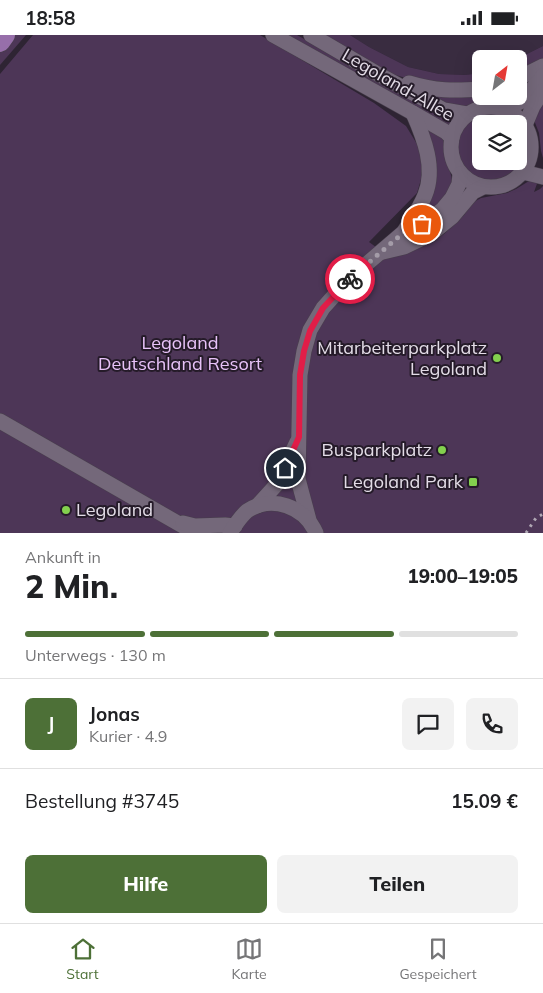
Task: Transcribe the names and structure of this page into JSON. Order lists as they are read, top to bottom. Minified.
{"streets":{"street":["Legoland-Allee"]},"parks":["Legoland Deutschland Resort"],"places":{"other":["Mitarbeiterparkplatz Legoland","Busparkplatz","Legoland"],"transit":["Legoland Park"]},"north":"top right","page":{"status":"18:58","heading":["2 Min.","Ankunft in","19:00–19:05"],"panel":["Jonas","Kurier · 4.9","Bestellung #3745","15.09 €"],"bar":"Unterwegs · 130 m","round":"J","buttons":["Hilfe","Teilen"],"tabs":["Start","Karte","Gespeichert"]}}
